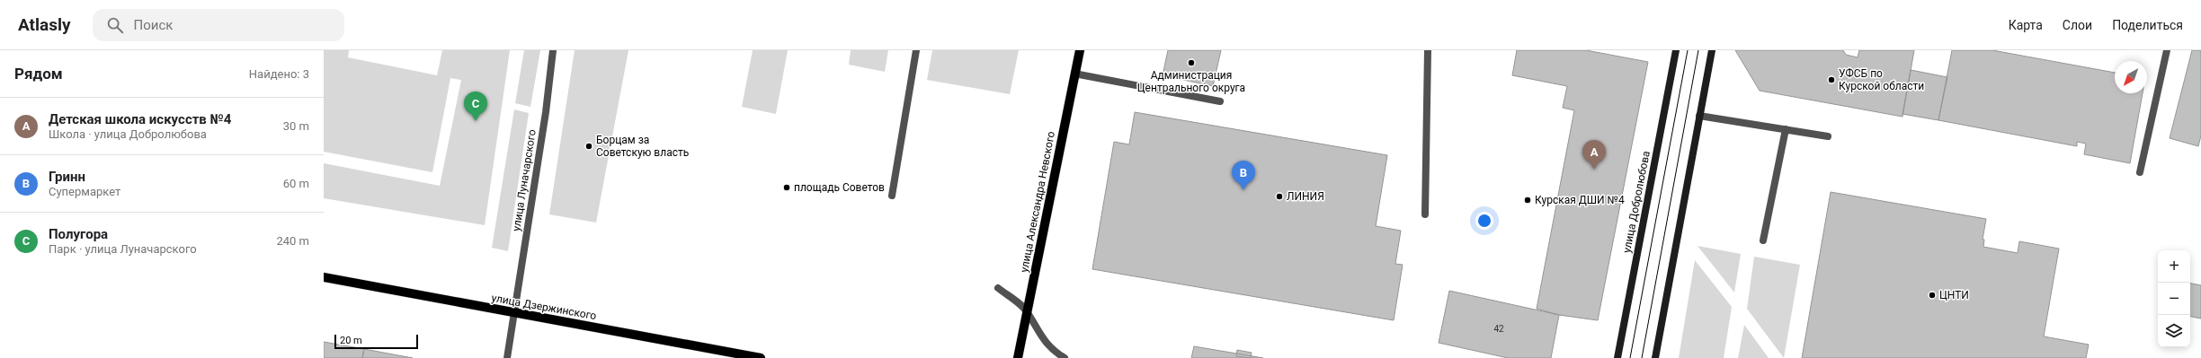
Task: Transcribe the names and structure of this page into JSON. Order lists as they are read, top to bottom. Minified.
{"streets":{"main road":["улица Александра Невского","улица Добролюбова","улица Дзержинского"],"street":["улица Луначарского"]},"crossings":[["улица Луначарского","улица Дзержинского"]],"places":["Администрация Центрального округа","УФСБ по Курской области","Борцам за Советскую власть","площадь Советов","ЛИНИЯ","Курская ДШИ №4","ЦНТИ"],"house_numbers":["42"],"scale_bar":"20 m","north":"bottom left","page":{"header":"Atlasly","search":"Поиск","nav":["Карта","Слои","Поделиться"],"heading":["Рядом","Найдено: 3"],"pins":["C","A","B"],"list":[{"mark":"A","name":"Детская школа искусств №4","note":"Школа · улица Добролюбова","value":"30 m"},{"mark":"B","name":"Гринн","note":"Супермаркет","value":"60 m"},{"mark":"C","name":"Полугора","note":"Парк · улица Луначарского","value":"240 m"}],"map_buttons":["+","−"],"scale":"20 m"}}
